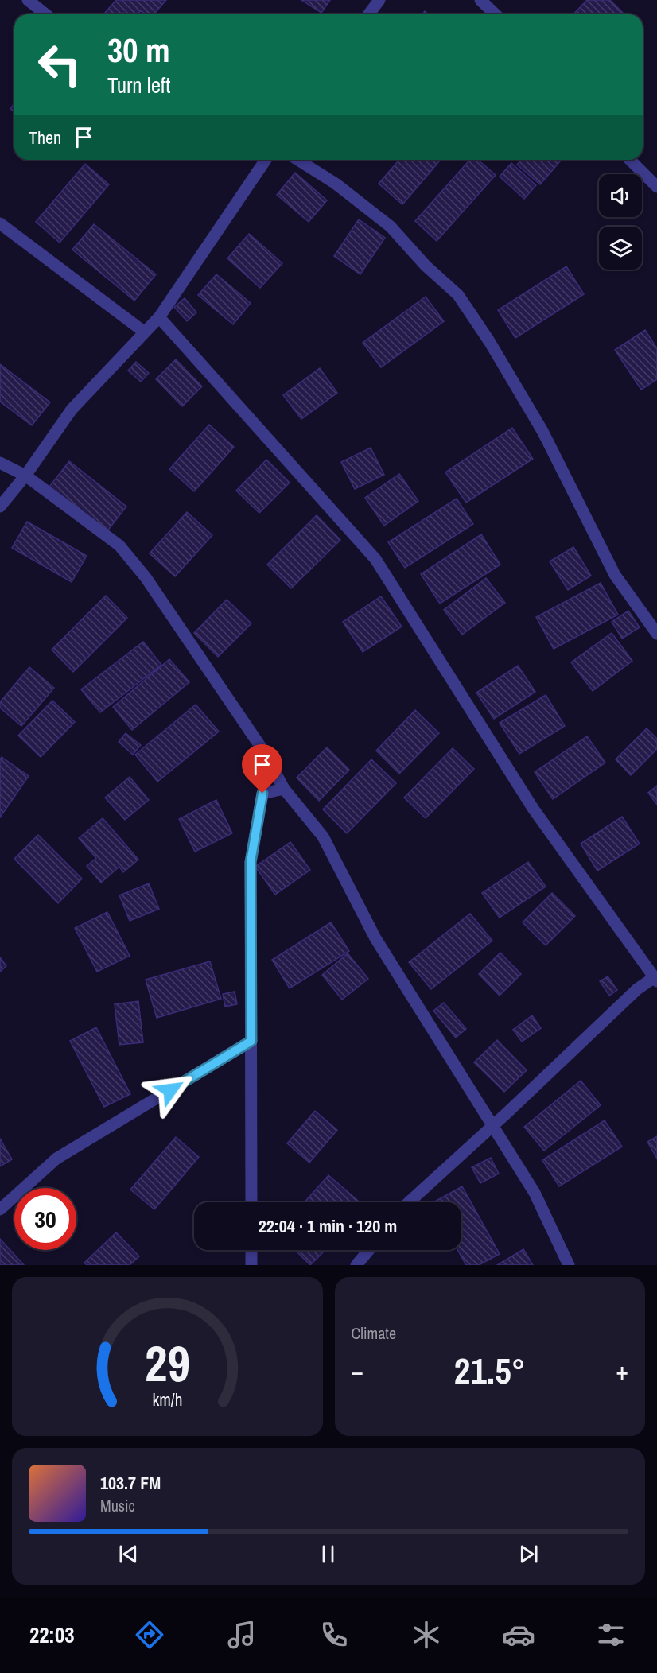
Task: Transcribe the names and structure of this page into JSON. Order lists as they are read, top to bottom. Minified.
{"page":{"turn":["30 m","Turn left"],"then":"Then","limit":"30","trip":"22:04 · 1 min · 120 m","tile":"Climate","heat":["−","21.5°","+"],"song":["103.7 FM","Music"],"tabs":"22:03","gauge":["29","km/h"]}}
